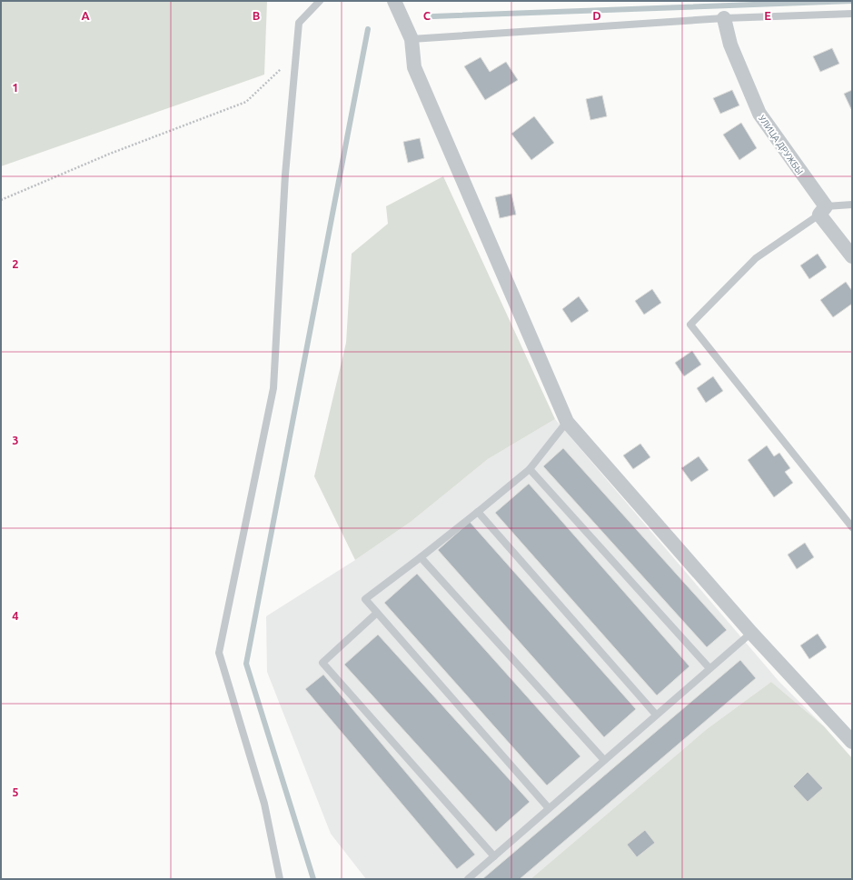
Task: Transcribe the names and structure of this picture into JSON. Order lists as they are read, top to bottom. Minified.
{"streets":{"street":["УЛИЦА ДРУЖБЫ"]},"grid":{"columns":["A","B","C","D","E"],"rows":["1","2","3","4","5"]}}
